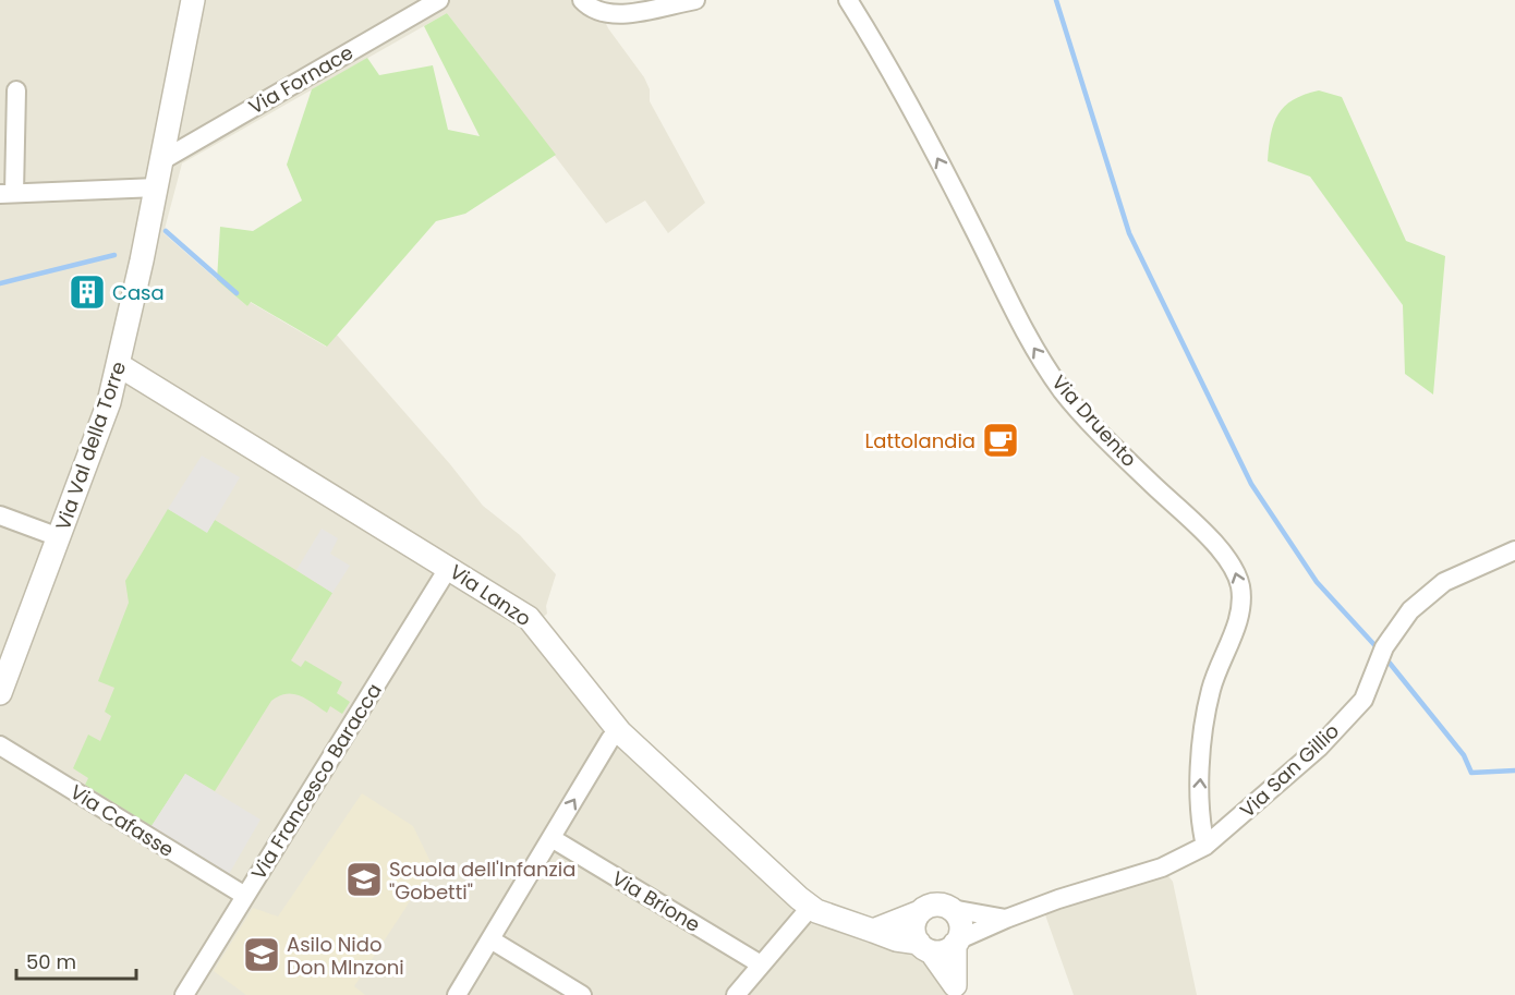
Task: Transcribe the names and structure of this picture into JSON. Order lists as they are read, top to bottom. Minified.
{"streets":{"street":["Via Fornace","Via Druento","Via Val della Torre","Via Lanzo","Via San Gillio","Via Francesco Baracca","Via Cafasse","Via Brione"]},"crossings":[["Via Fornace","Via Val della Torre"],["Via Druento","Via San Gillio"],["Via Val della Torre","Via Lanzo"],["Via Lanzo","Via San Gillio"],["Via Lanzo","Via Francesco Baracca"],["Via Francesco Baracca","Via Cafasse"]],"one_way":["Via Druento"],"places":{"building":["Casa"],"cafe":["Lattolandia"],"school or university":["Scuola dell'Infanzia \"Gobetti\"","Asilo Nido Don MInzoni"]},"scale_bar":"50 m"}
